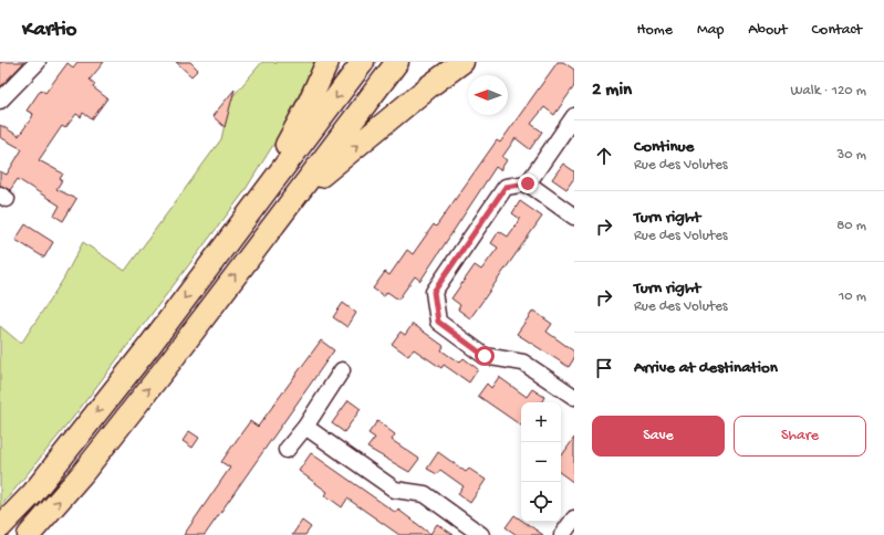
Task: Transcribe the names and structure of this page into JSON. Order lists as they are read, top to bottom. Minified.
{"north":"left","page":{"header":"Kartio","nav":["Home","Map","About","Contact"],"heading":["2 min","Walk · 120 m"],"list":[["Continue","Rue des Volutes","30 m"],["Turn right","Rue des Volutes","80 m"],["Turn right","Rue des Volutes","10 m"],"Arrive at destination"],"map_buttons":["+","−"],"buttons":["Save","Share"]}}
